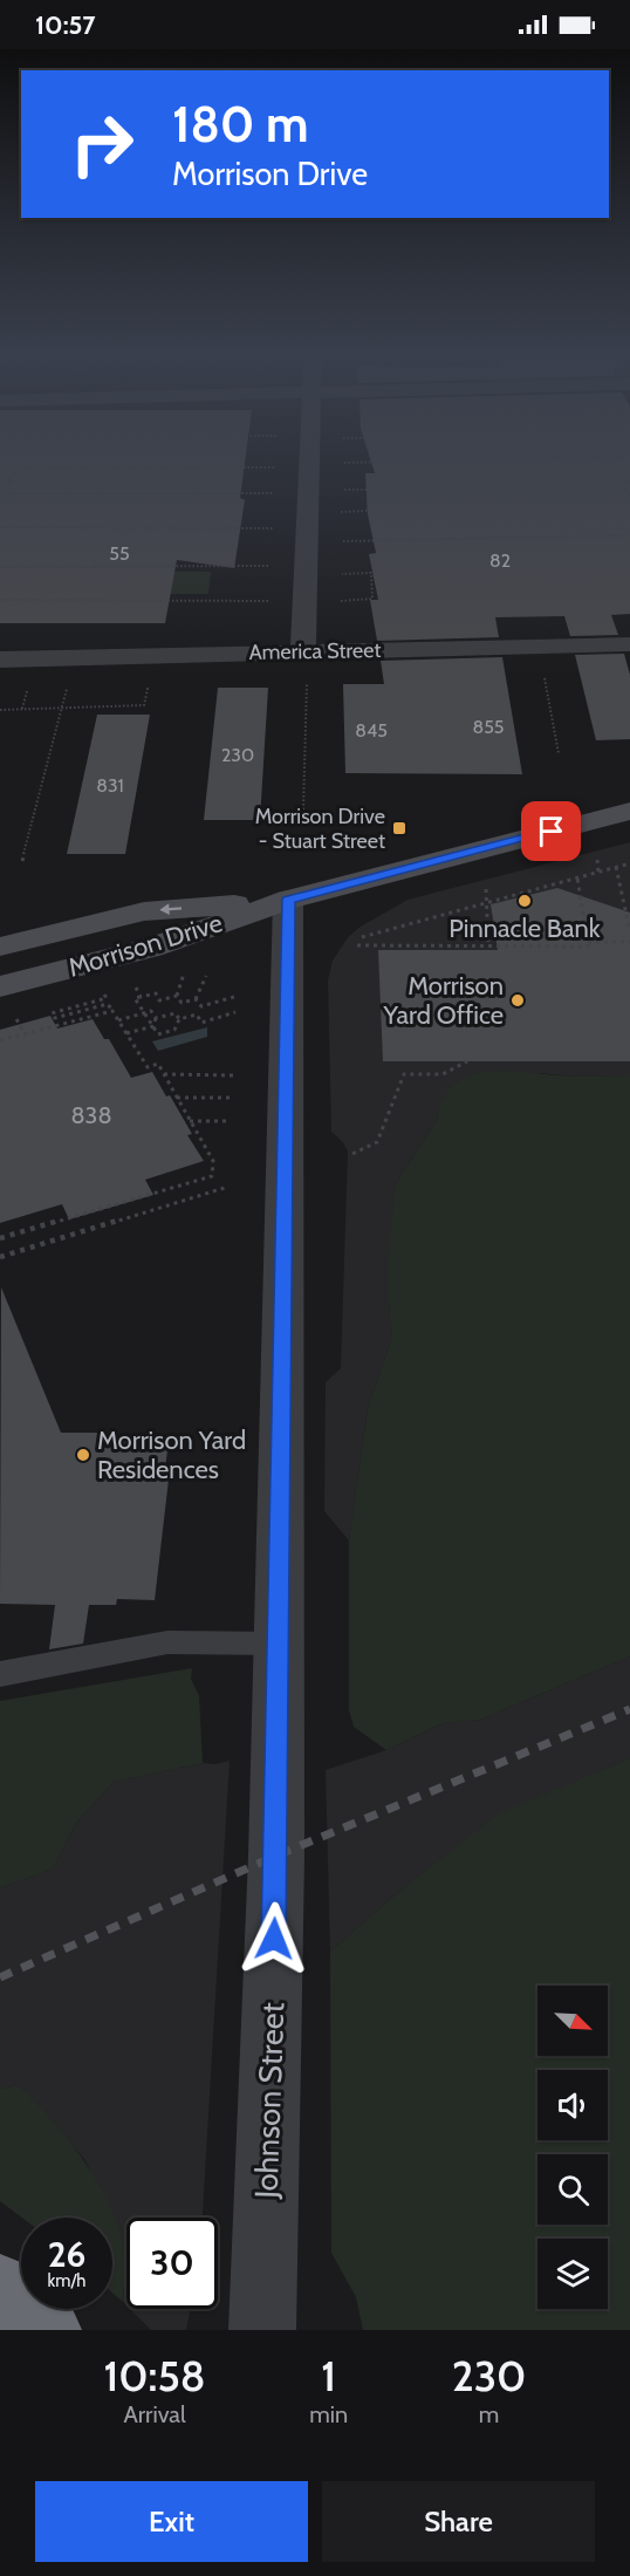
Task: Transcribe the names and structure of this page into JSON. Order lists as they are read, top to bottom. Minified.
{"streets":{"main road":["Morrison Drive"],"street":["America Street","Johnson Street"]},"crossings":[["Morrison Drive","Johnson Street"]],"places":{"transit":["Morrison Drive - Stuart Street"],"other":["Pinnacle Bank","Morrison Yard Office","Morrison Yard Residences"]},"house_numbers":["55","82","855","845","230","831","838"],"north":"bottom right","page":{"status":"10:57","turn":["180 m","Morrison Drive"],"speed":"26 km/h","limit":"30","eta":["10:58","Arrival","1","min","230","m"],"buttons":["Exit","Share"]}}
